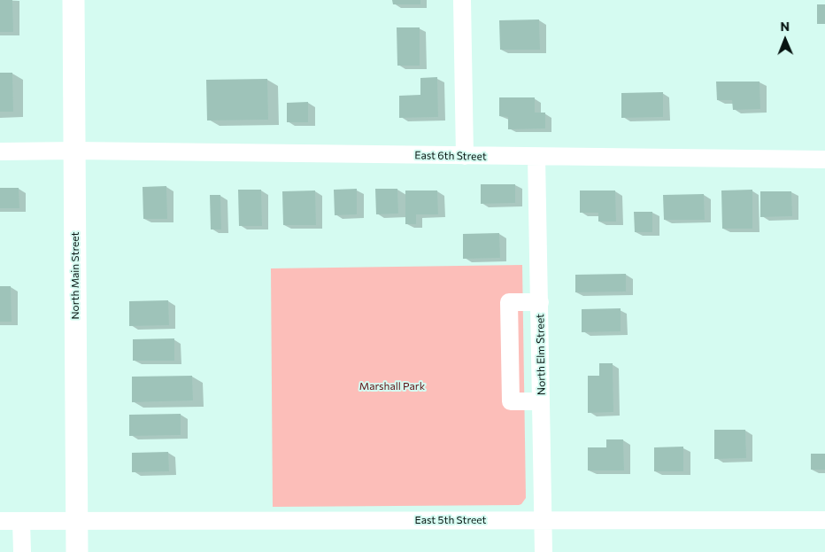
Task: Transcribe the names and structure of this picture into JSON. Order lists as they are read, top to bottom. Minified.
{"streets":{"main road":["North Main Street"],"street":["East 6th Street","North Elm Street","East 5th Street"]},"crossings":[["East 6th Street","North Main Street"],["East 6th Street","North Elm Street"],["North Main Street","East 5th Street"],["North Elm Street","East 5th Street"]],"parks":["Marshall Park"],"north":"top"}
